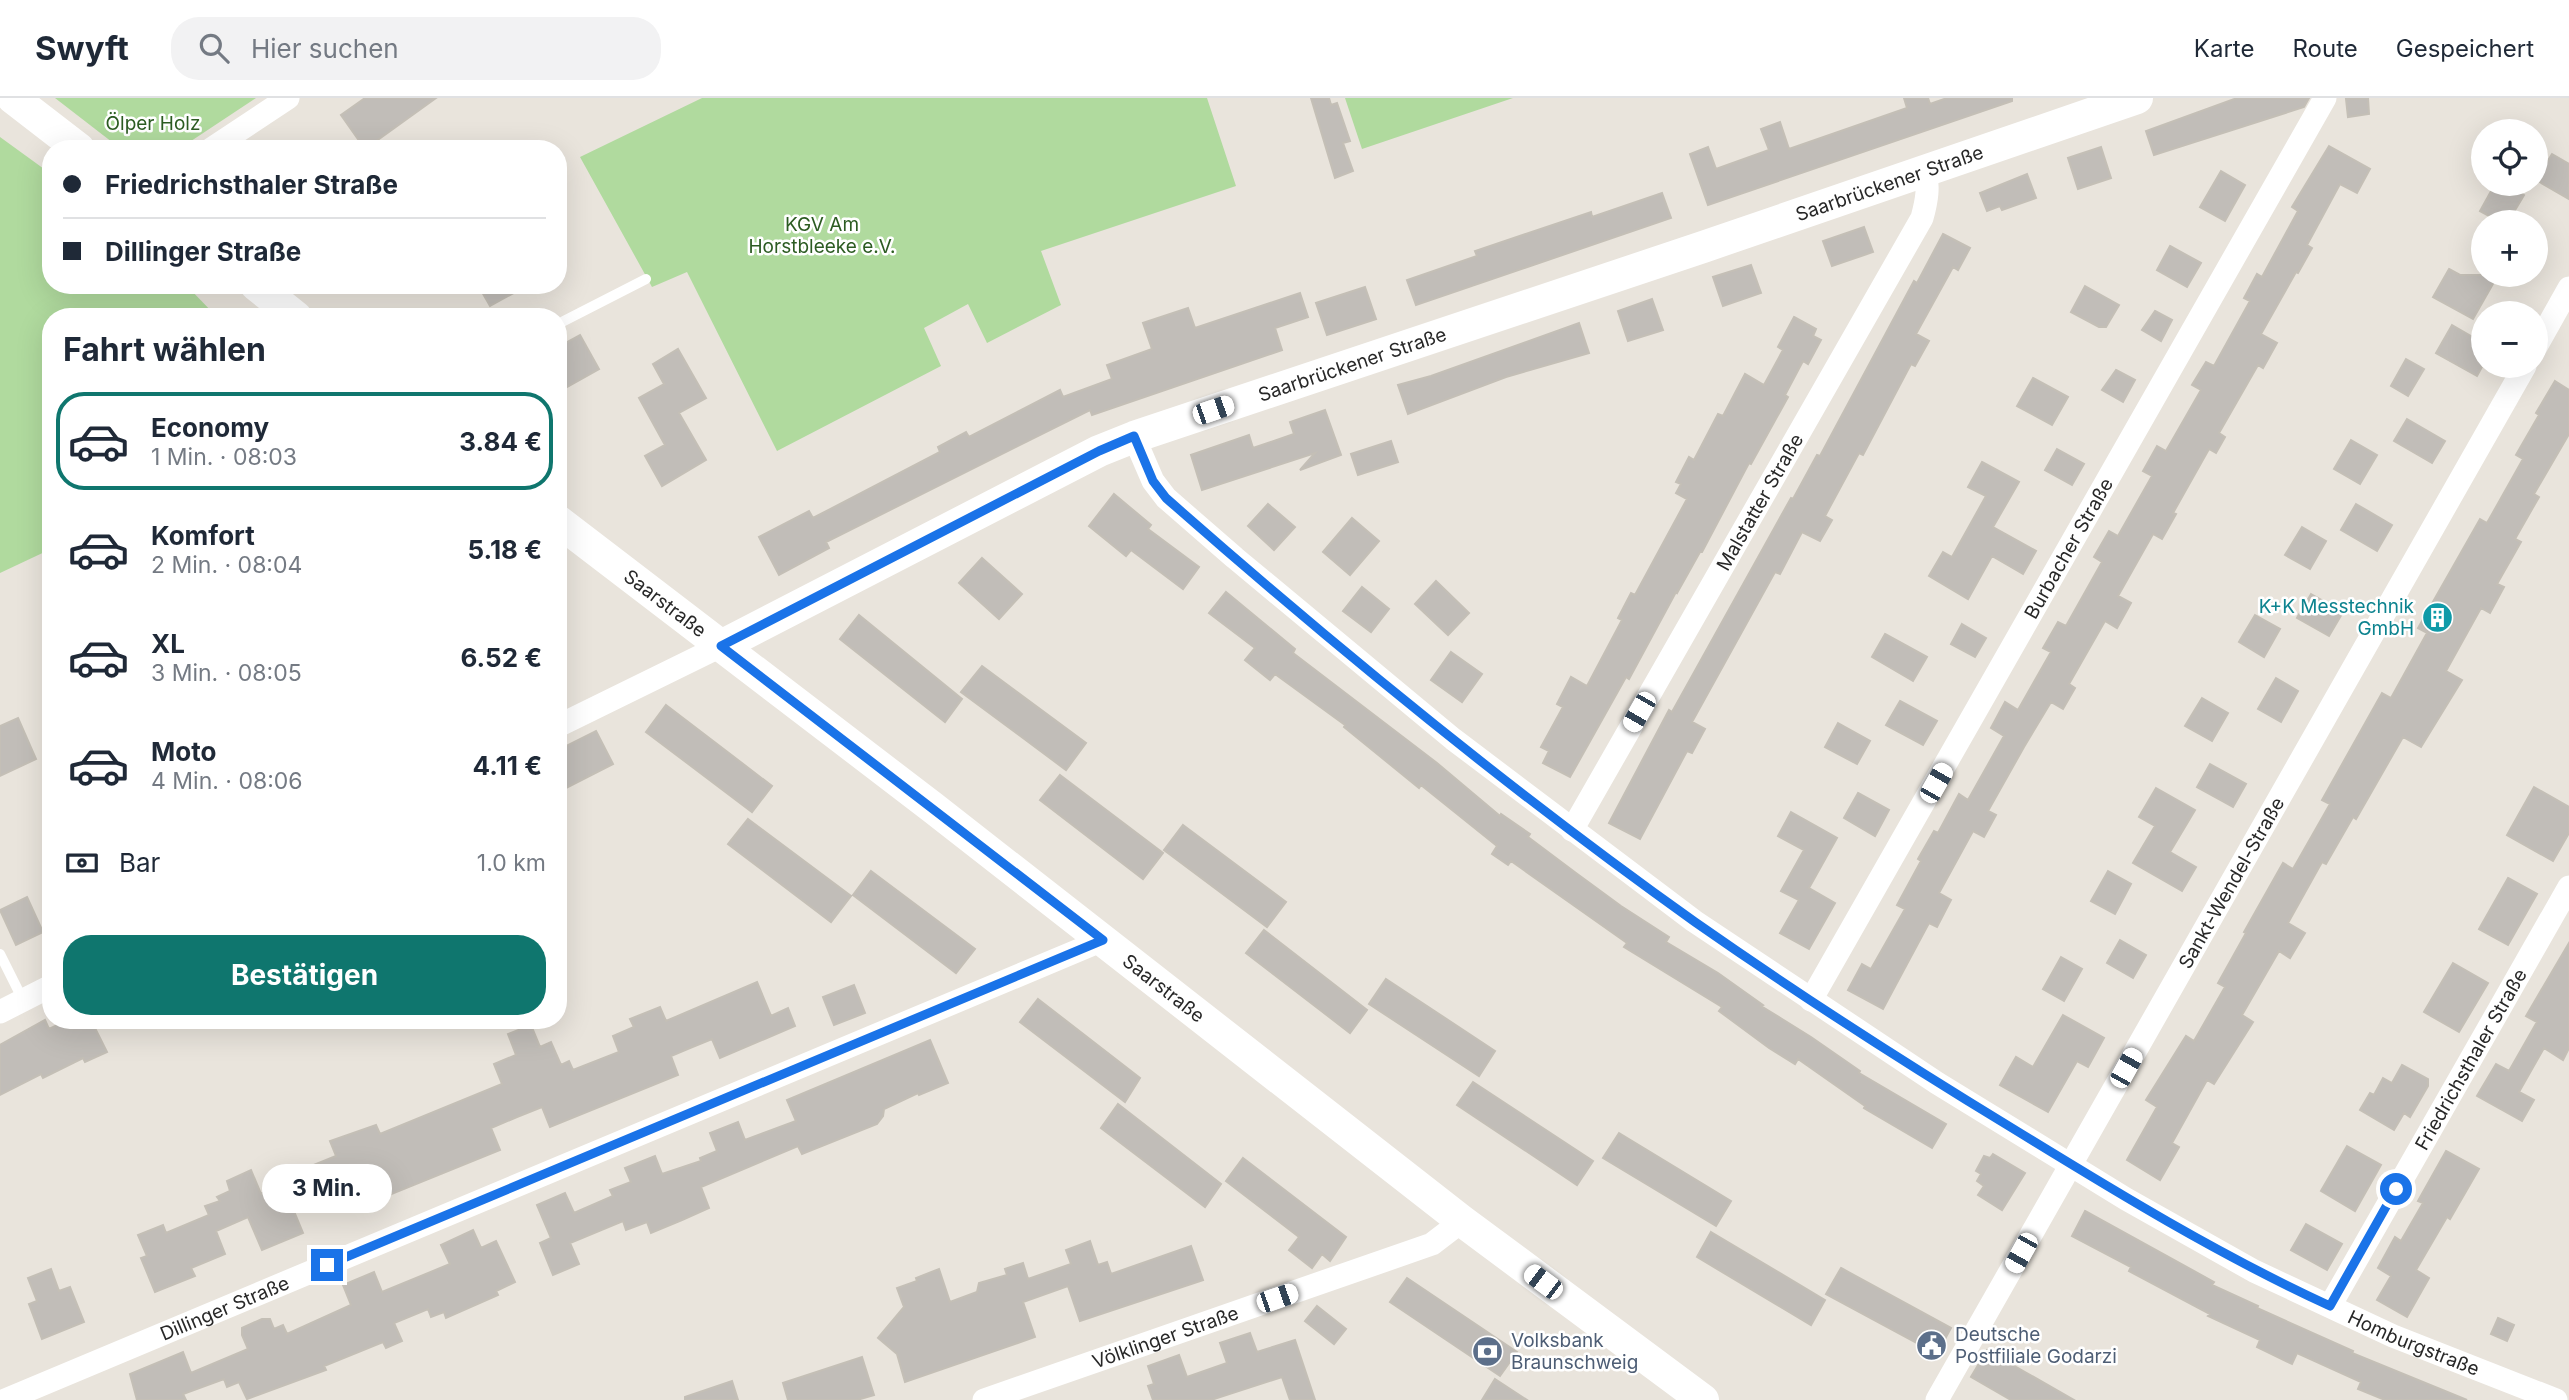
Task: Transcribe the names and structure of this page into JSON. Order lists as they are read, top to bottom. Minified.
{"streets":{"street":["Saarbrückener Straße","Malstatter Straße","Burbacher Straße","Saarstraße","Sankt-Wendel-Straße","Friedrichsthaler Straße","Dillinger Straße","Völklinger Straße","Homburgstraße"]},"crossings":[["Saarbrückener Straße","Malstatter Straße"],["Saarbrückener Straße","Saarstraße"],["Saarbrückener Straße","Homburgstraße"],["Malstatter Straße","Homburgstraße"],["Burbacher Straße","Homburgstraße"],["Saarstraße","Dillinger Straße"],["Saarstraße","Völklinger Straße"],["Sankt-Wendel-Straße","Homburgstraße"],["Friedrichsthaler Straße","Homburgstraße"]],"parks":["Ölper Holz","KGV Am Horstbleeke e.V."],"places":{"building":["K+K Messtechnik GmbH"],"public building":["Deutsche Postfiliale Godarzi"],"bank":["Volksbank Braunschweig"]},"page":{"header":"Swyft","search":"Hier suchen","nav":["Karte","Route","Gespeichert"],"map_buttons":["+","−"],"banner":["Friedrichsthaler Straße","Dillinger Straße"],"heading":"Fahrt wählen","list":[{"name":"Economy","note":"1 Min. · 08:03","value":"3.84 €"},{"name":"Komfort","note":"2 Min. · 08:04","value":"5.18 €"},{"name":"XL","note":"3 Min. · 08:05","value":"6.52 €"},{"name":"Moto","note":"4 Min. · 08:06","value":"4.11 €"}],"pay":["Bar","1.0 km"],"buttons":"Bestätigen","bubble":"3 Min."}}
